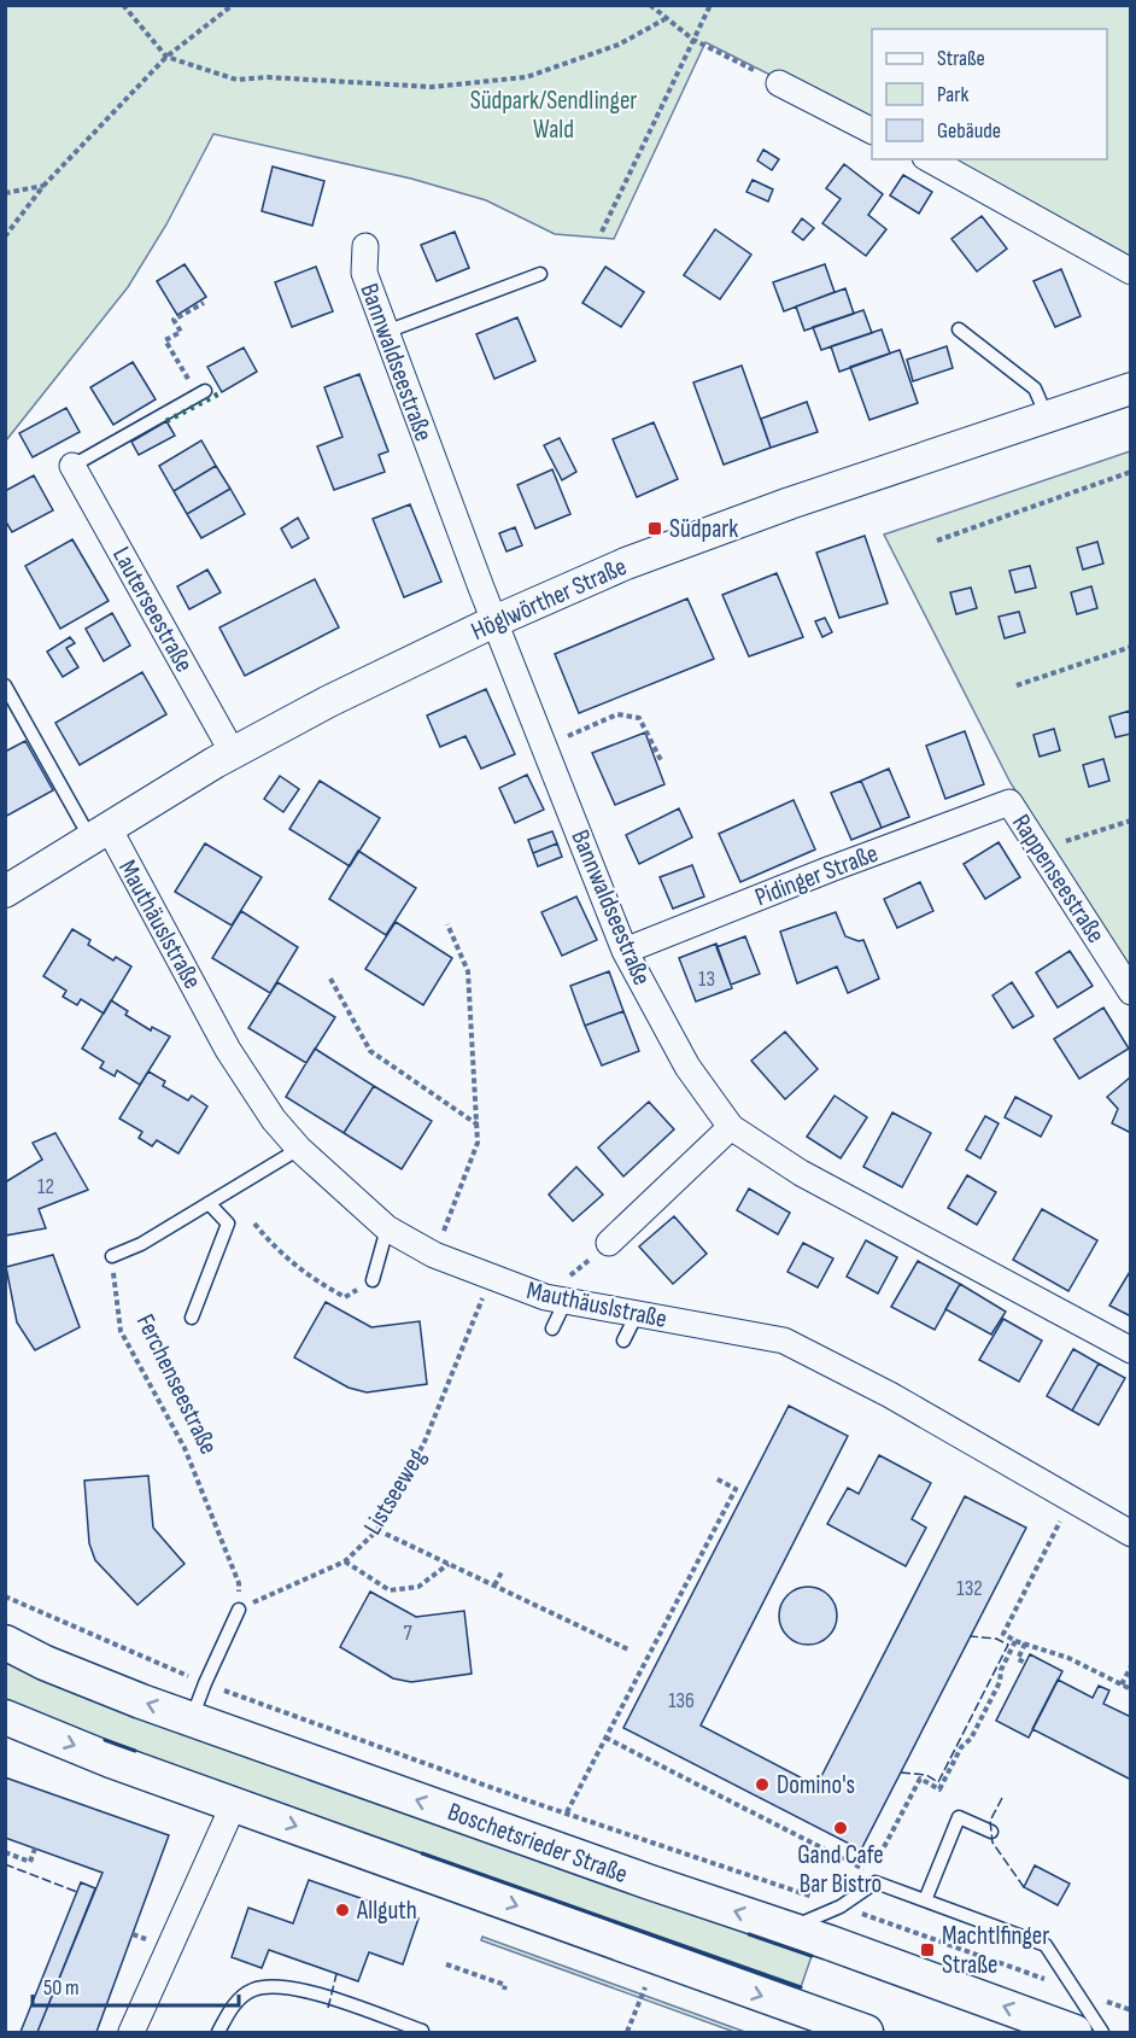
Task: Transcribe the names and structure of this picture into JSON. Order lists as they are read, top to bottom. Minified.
{"streets":{"main road":["Boschetsrieder Straße"],"street":["Bannwaldseestraße","Höglwörther Straße","Lauterseestraße","Pidinger Straße","Rappenseestraße","Mauthäuslstraße"],"path":["Ferchenseestraße","Listseeweg"]},"crossings":[["Bannwaldseestraße","Höglwörther Straße"],["Bannwaldseestraße","Pidinger Straße"],["Höglwörther Straße","Lauterseestraße"],["Höglwörther Straße","Mauthäuslstraße"],["Pidinger Straße","Rappenseestraße"],["Mauthäuslstraße","Listseeweg"],["Ferchenseestraße","Listseeweg"]],"parks":["Südpark/Sendlinger Wald"],"places":{"transit":["Südpark","Machtlfinger Straße"],"other":["Domino's","Gand Cafe Bar Bistro","Allguth"]},"house_numbers":["13","12","132","7","136"],"legend":["Straße","Park","Gebäude"],"scale_bar":"50 m"}
